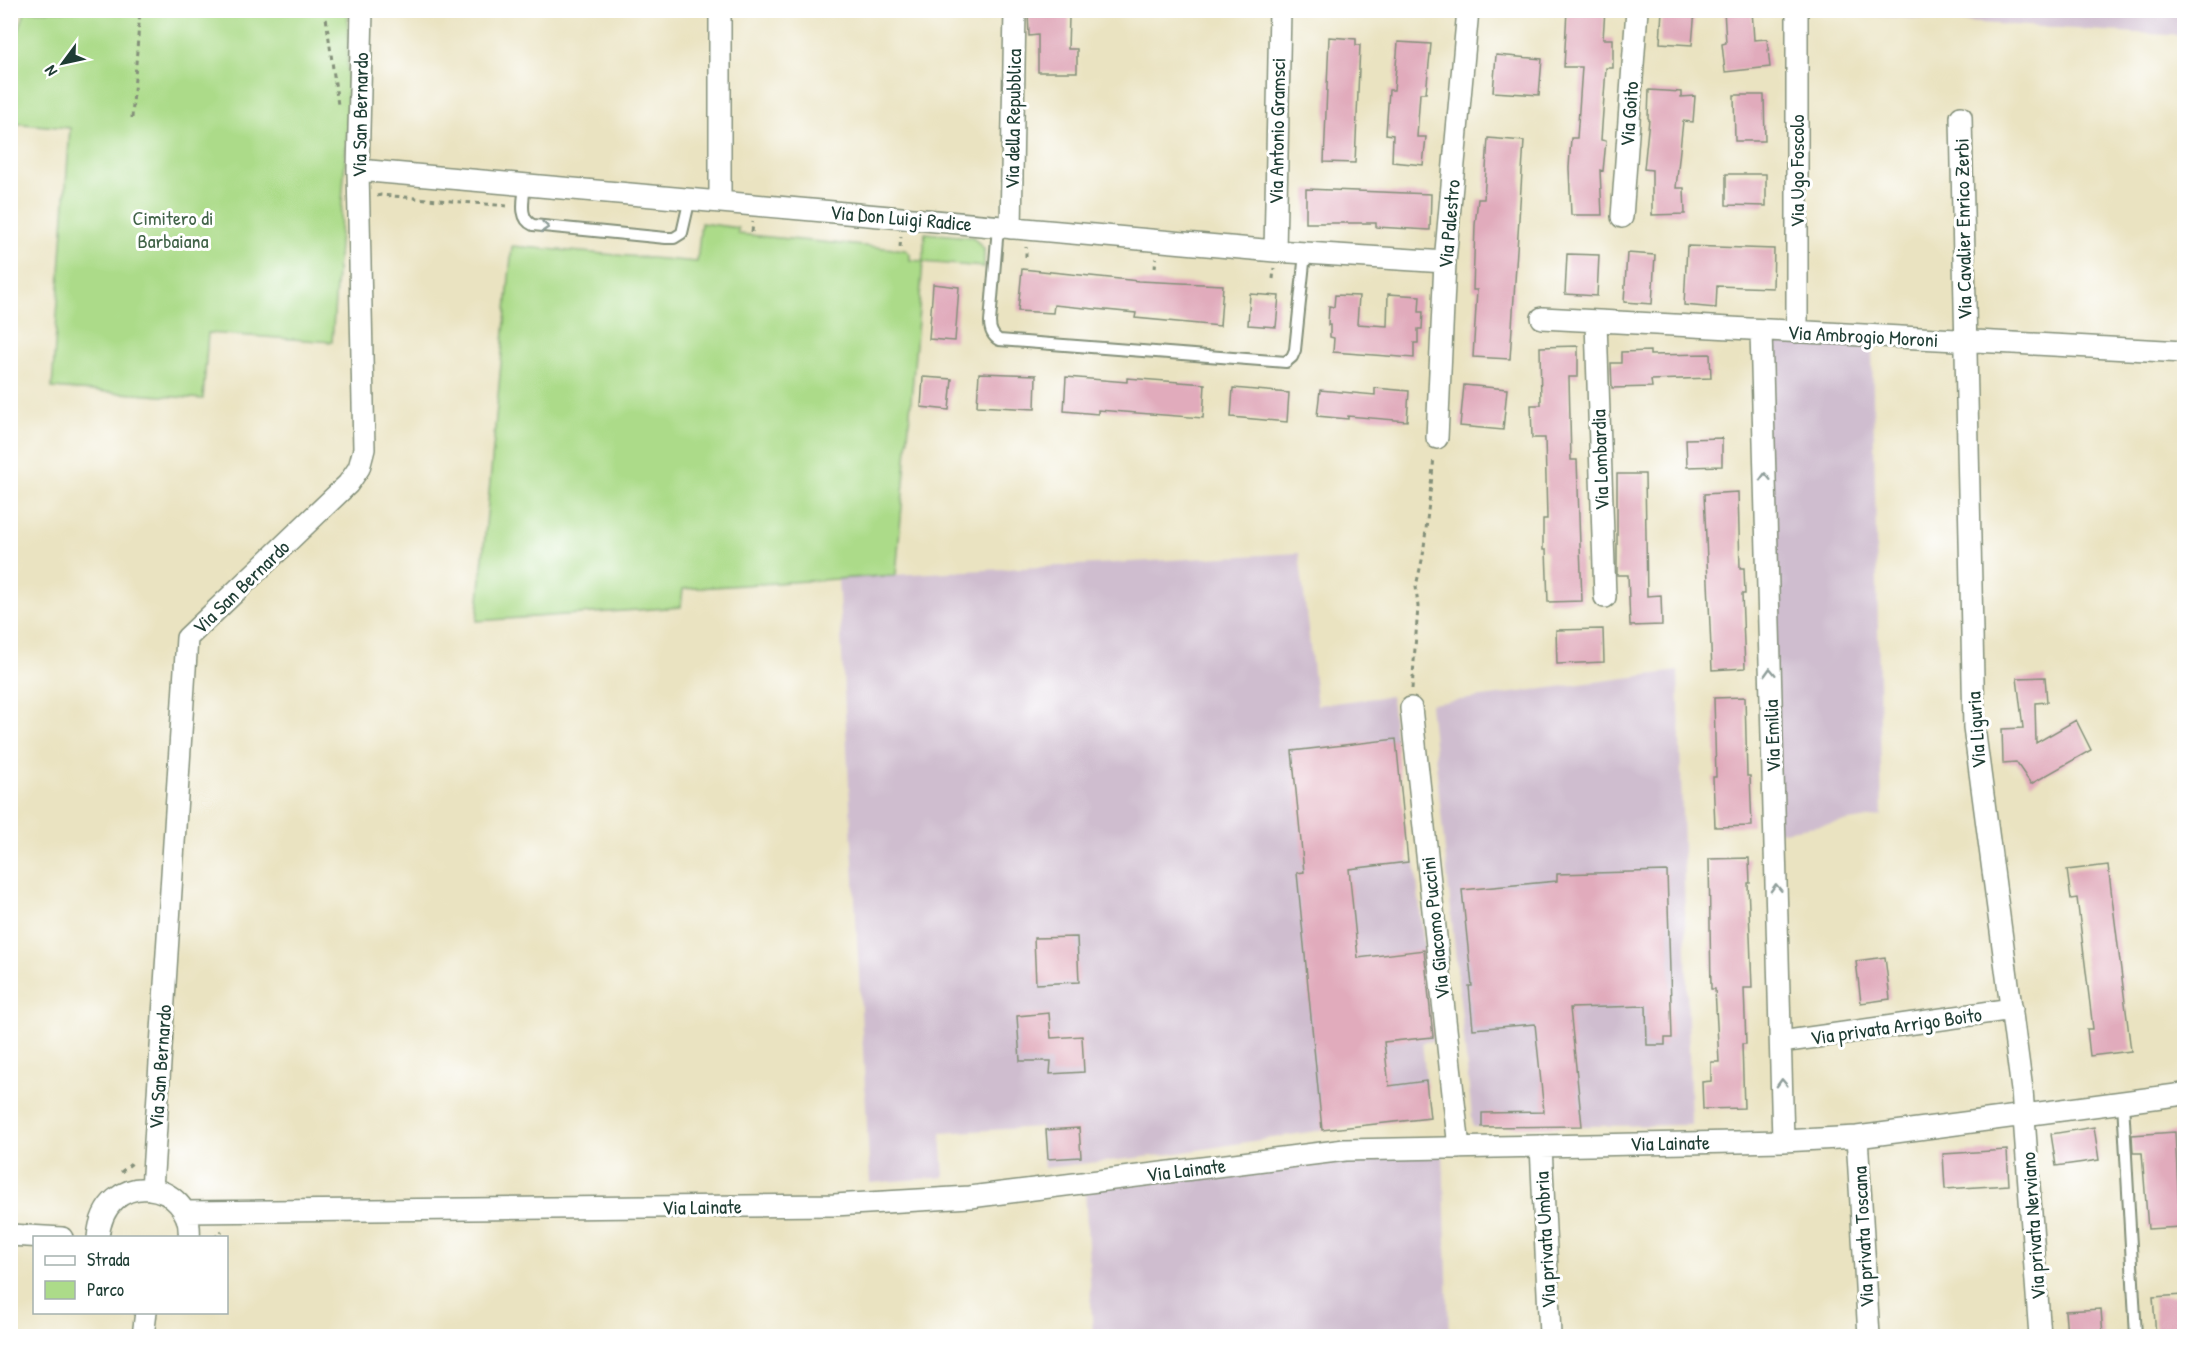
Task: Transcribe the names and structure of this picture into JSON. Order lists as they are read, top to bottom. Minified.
{"streets":{"street":["Via Goito","Via San Bernardo","Via della Repubblica","Via Antonio Gramsci","Via Ugo Foscolo","Via Don Luigi Radice","Via Palestro","Via Cavalier Enrico Zerbi","Via Ambrogio Moroni","Via Lombardia","Via Liguria","Via Emilia","Via Giacomo Puccini","Via privata Arrigo Boito","Via Lainate","Via privata Nerviano","Via privata Toscana","Via privata Umbria"]},"crossings":[["Via San Bernardo","Via Don Luigi Radice"],["Via della Repubblica","Via Don Luigi Radice"],["Via Antonio Gramsci","Via Don Luigi Radice"],["Via Ugo Foscolo","Via Ambrogio Moroni"],["Via Don Luigi Radice","Via Palestro"],["Via Cavalier Enrico Zerbi","Via Ambrogio Moroni"],["Via Cavalier Enrico Zerbi","Via Liguria"],["Via Ambrogio Moroni","Via Lombardia"],["Via Ambrogio Moroni","Via Liguria"],["Via Ambrogio Moroni","Via Emilia"],["Via Liguria","Via privata Arrigo Boito"],["Via Liguria","Via Lainate"],["Via Liguria","Via privata Nerviano"],["Via Emilia","Via privata Arrigo Boito"],["Via Emilia","Via Lainate"],["Via Giacomo Puccini","Via Lainate"],["Via Lainate","Via privata Nerviano"],["Via Lainate","Via privata Toscana"],["Via Lainate","Via privata Umbria"]],"one_way":["Via Emilia"],"parks":["Cimitero di Barbaiana"],"legend":["Strada","Parco"],"north":"bottom left"}
